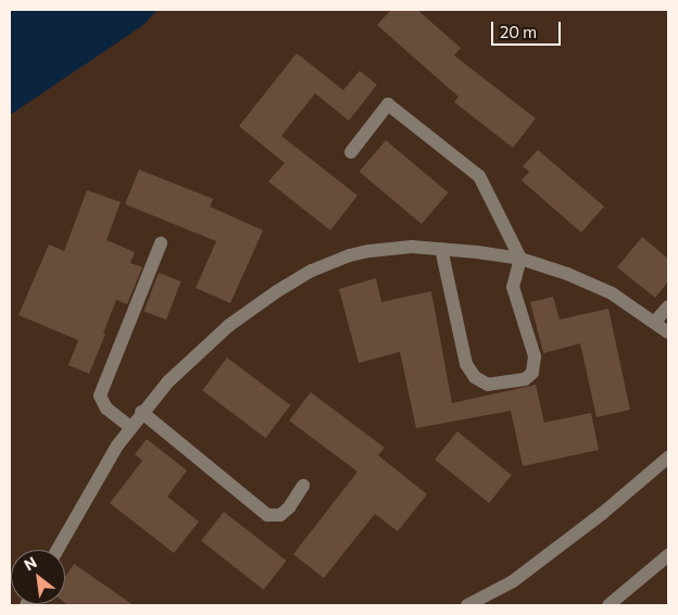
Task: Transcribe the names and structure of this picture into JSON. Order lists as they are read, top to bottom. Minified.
{"scale_bar":"20 m","north":"top left"}
